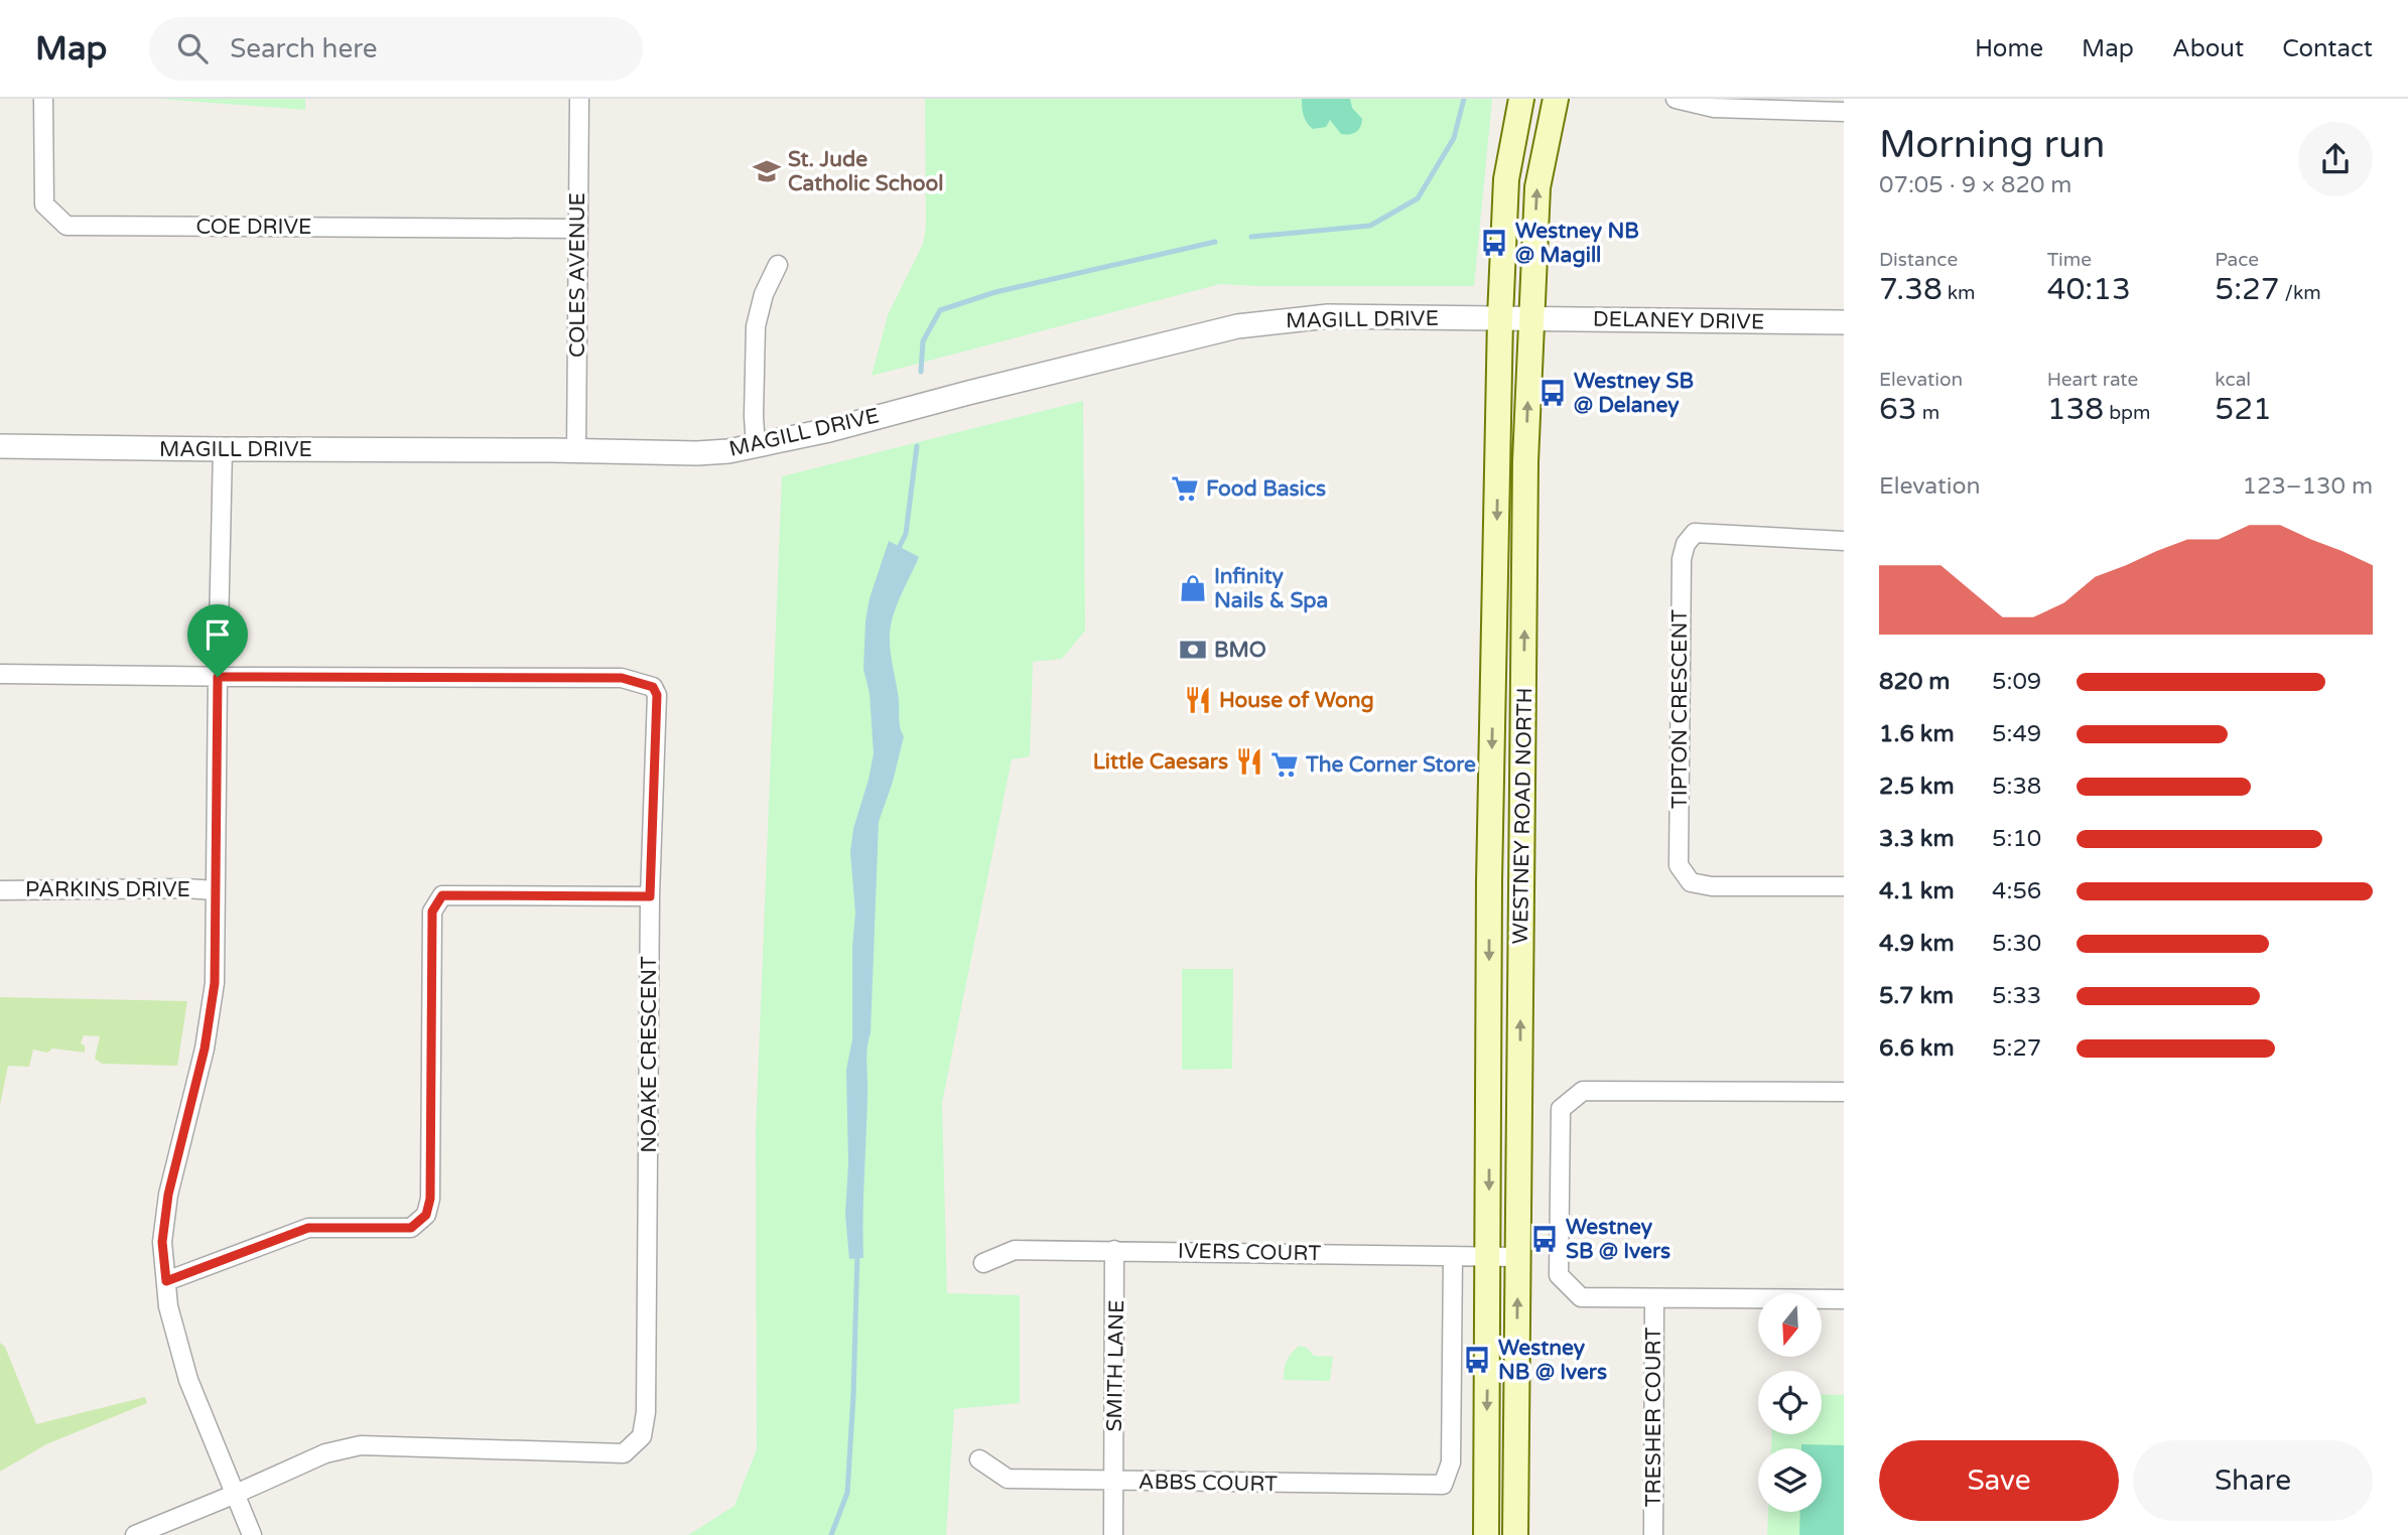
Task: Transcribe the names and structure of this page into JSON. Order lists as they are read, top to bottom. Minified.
{"streets":{"main road":["WESTNEY ROAD NORTH"],"street":["COE DRIVE","COLES AVENUE","MAGILL DRIVE","DELANEY DRIVE","TIPTON CRESCENT","PARKINS DRIVE","NOAKE CRESCENT","IVERS COURT","SMITH LANE","TRESHER COURT","ABBS COURT"]},"crossings":[["COE DRIVE","COLES AVENUE"],["COLES AVENUE","MAGILL DRIVE"],["MAGILL DRIVE","DELANEY DRIVE"],["MAGILL DRIVE","WESTNEY ROAD NORTH"],["DELANEY DRIVE","WESTNEY ROAD NORTH"],["WESTNEY ROAD NORTH","IVERS COURT"],["IVERS COURT","SMITH LANE"],["IVERS COURT","ABBS COURT"],["SMITH LANE","ABBS COURT"]],"places":{"school or university":["St. Jude Catholic School"],"bus stop":["Westney NB @ Magill","Westney SB @ Delaney","Westney SB @ Ivers","Westney NB @ Ivers"],"supermarket":["Food Basics","The Corner Store"],"shop":["Infinity Nails & Spa"],"bank":["BMO"],"restaurant":["House of Wong","Little Caesars"]},"north":"bottom","page":{"header":"Map","search":"Search here","nav":["Home","Map","About","Contact"],"heading":["Morning run","07:05 · 9 × 820 m"],"stats":[["Distance","7.38 km"],["Time","40:13"],["Pace","5:27 /km"],["Elevation","63 m"],["Heart rate","138 bpm"],["kcal","521"]],"chart":["Elevation","123–130 m"],"list":[{"name":"820 m","note":"5:09"},{"name":"1.6 km","note":"5:49"},{"name":"2.5 km","note":"5:38"},{"name":"3.3 km","note":"5:10"},{"name":"4.1 km","note":"4:56"},{"name":"4.9 km","note":"5:30"},{"name":"5.7 km","note":"5:33"},{"name":"6.6 km","note":"5:27"}],"buttons":["Save","Share"]}}
